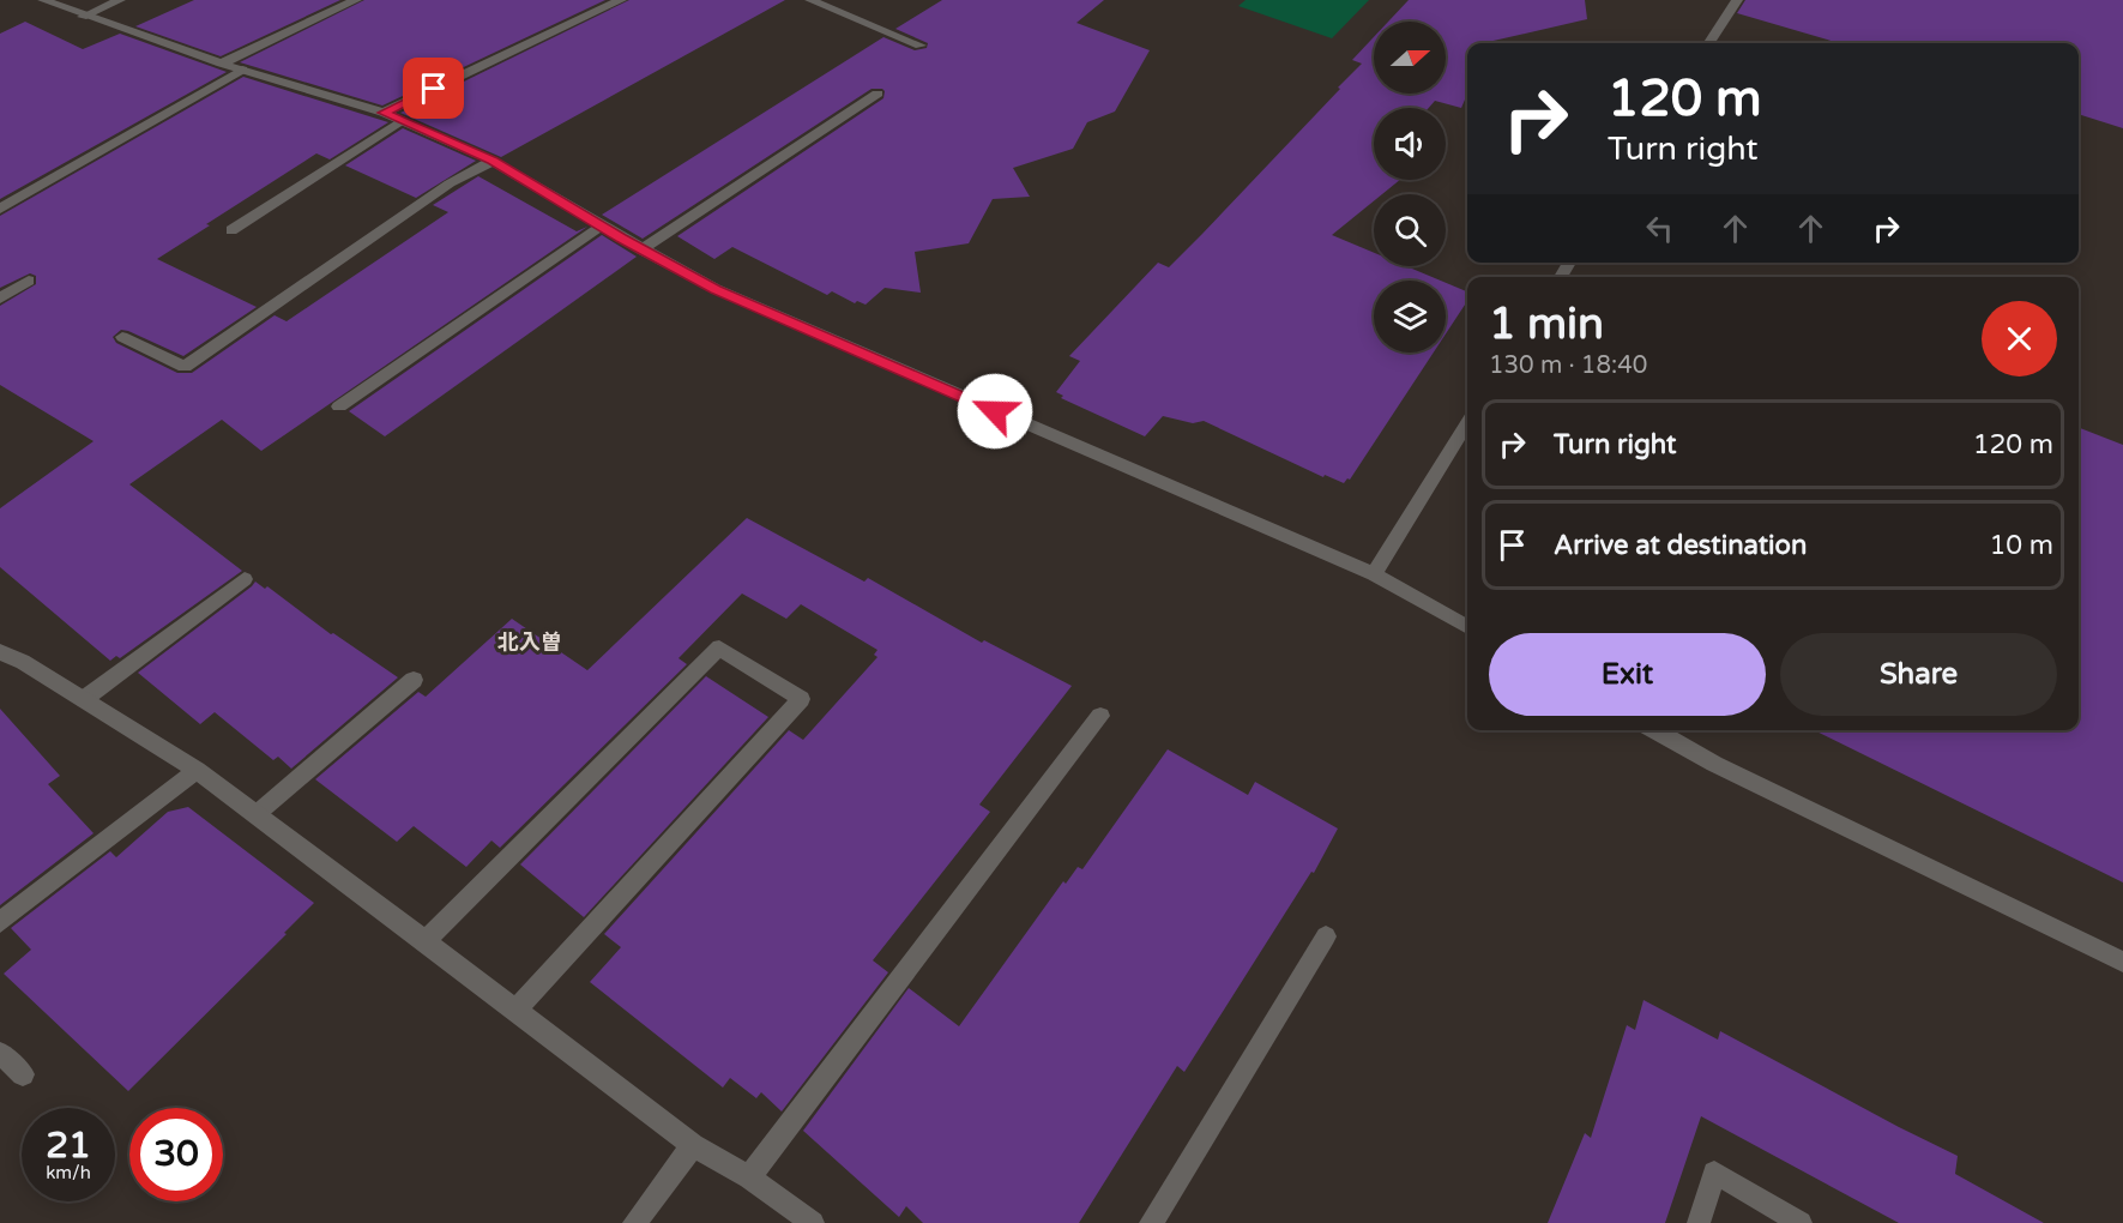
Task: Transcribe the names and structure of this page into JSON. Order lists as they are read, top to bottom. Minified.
{"districts":["北入曽"],"north":"right","page":{"turn":["120 m","Turn right"],"heading":["1 min","130 m · 18:40"],"list":[{"name":"Turn right","value":"120 m"},{"name":"Arrive at destination","value":"10 m"}],"buttons":["Exit","Share"],"speed":"21 km/h","limit":"30"}}
